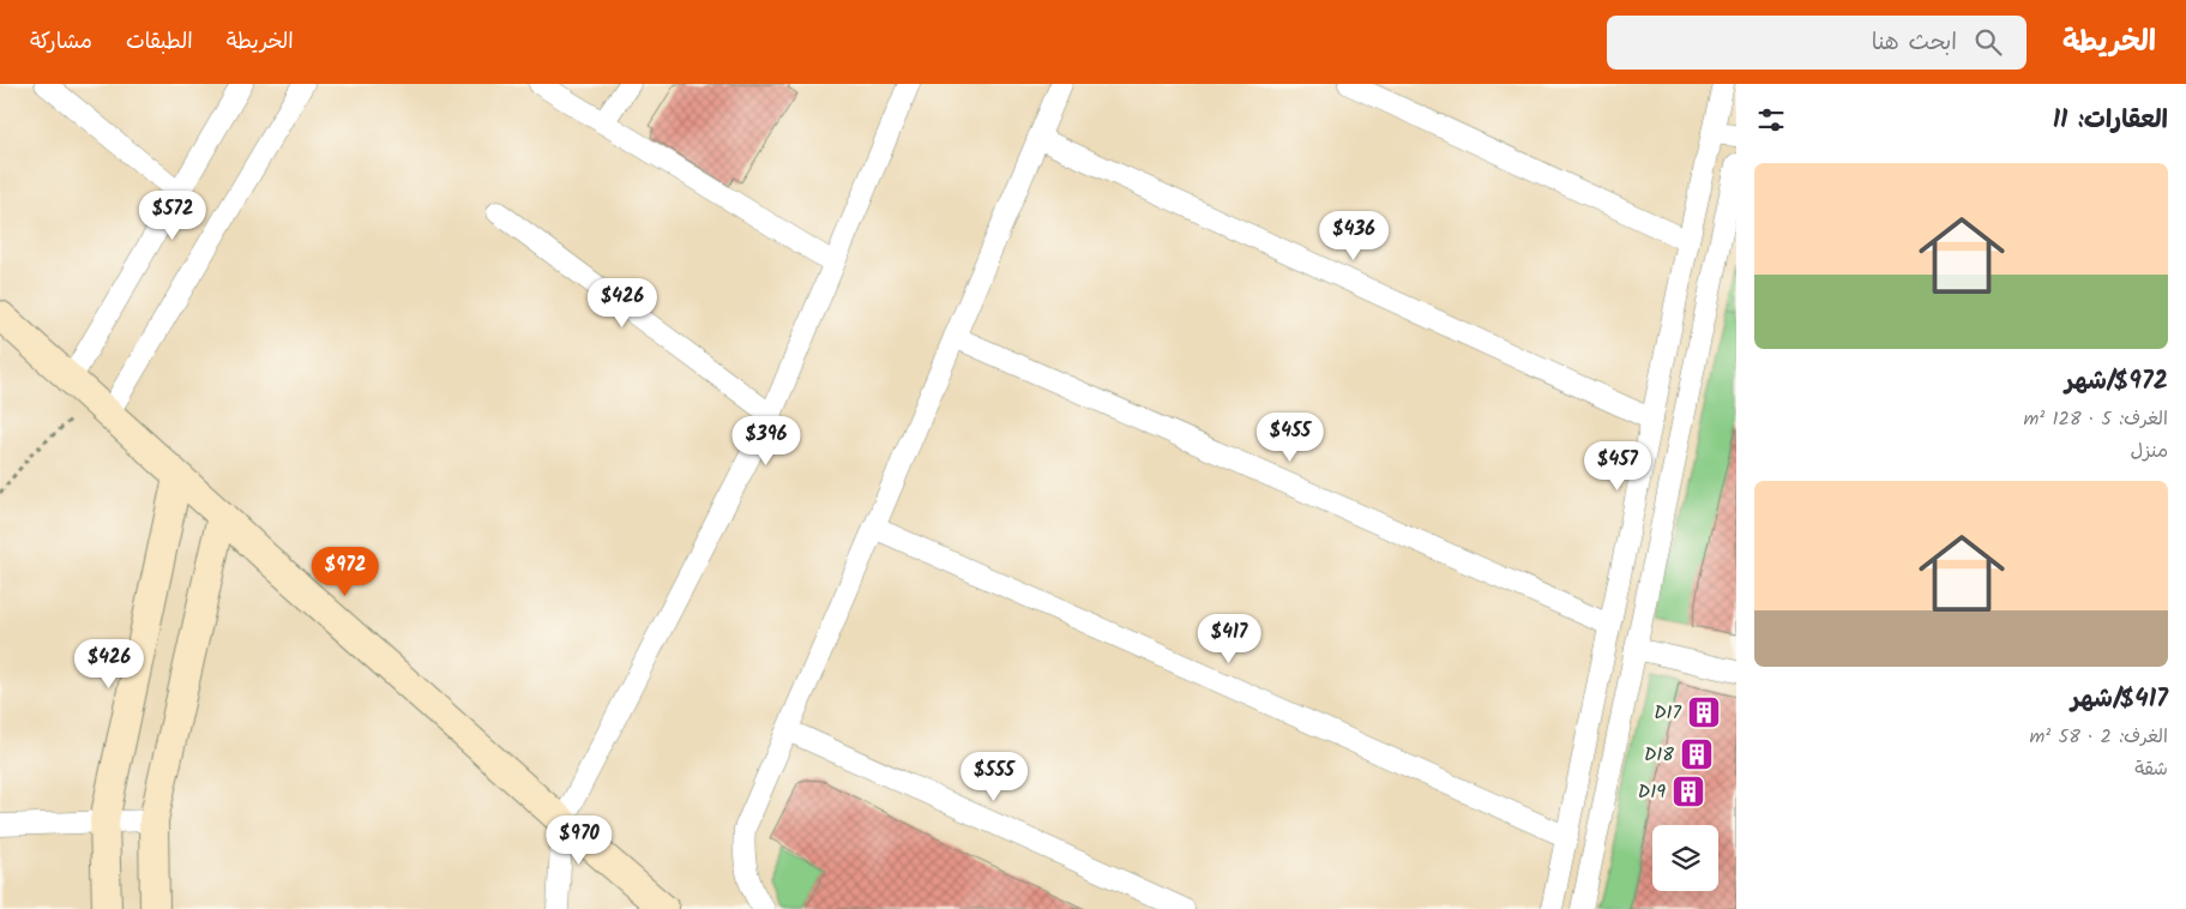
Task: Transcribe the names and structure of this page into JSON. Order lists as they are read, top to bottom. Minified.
{"places":{"building":["D17","D18","D19"]},"page":{"header":"الخريطة","search":"ابحث هنا","nav":["الخريطة","الطبقات","مشاركة"],"heading":"العقارات: 11","list":[{"name":"$972/شهر","note":"الغرف: 5 · 128 m² · منزل"},{"name":"$417/شهر","note":"الغرف: 2 · 58 m² · شقة"}],"price":["$572","$436","$426","$455","$396","$457","$972","$417","$426","$555","$970"]}}
